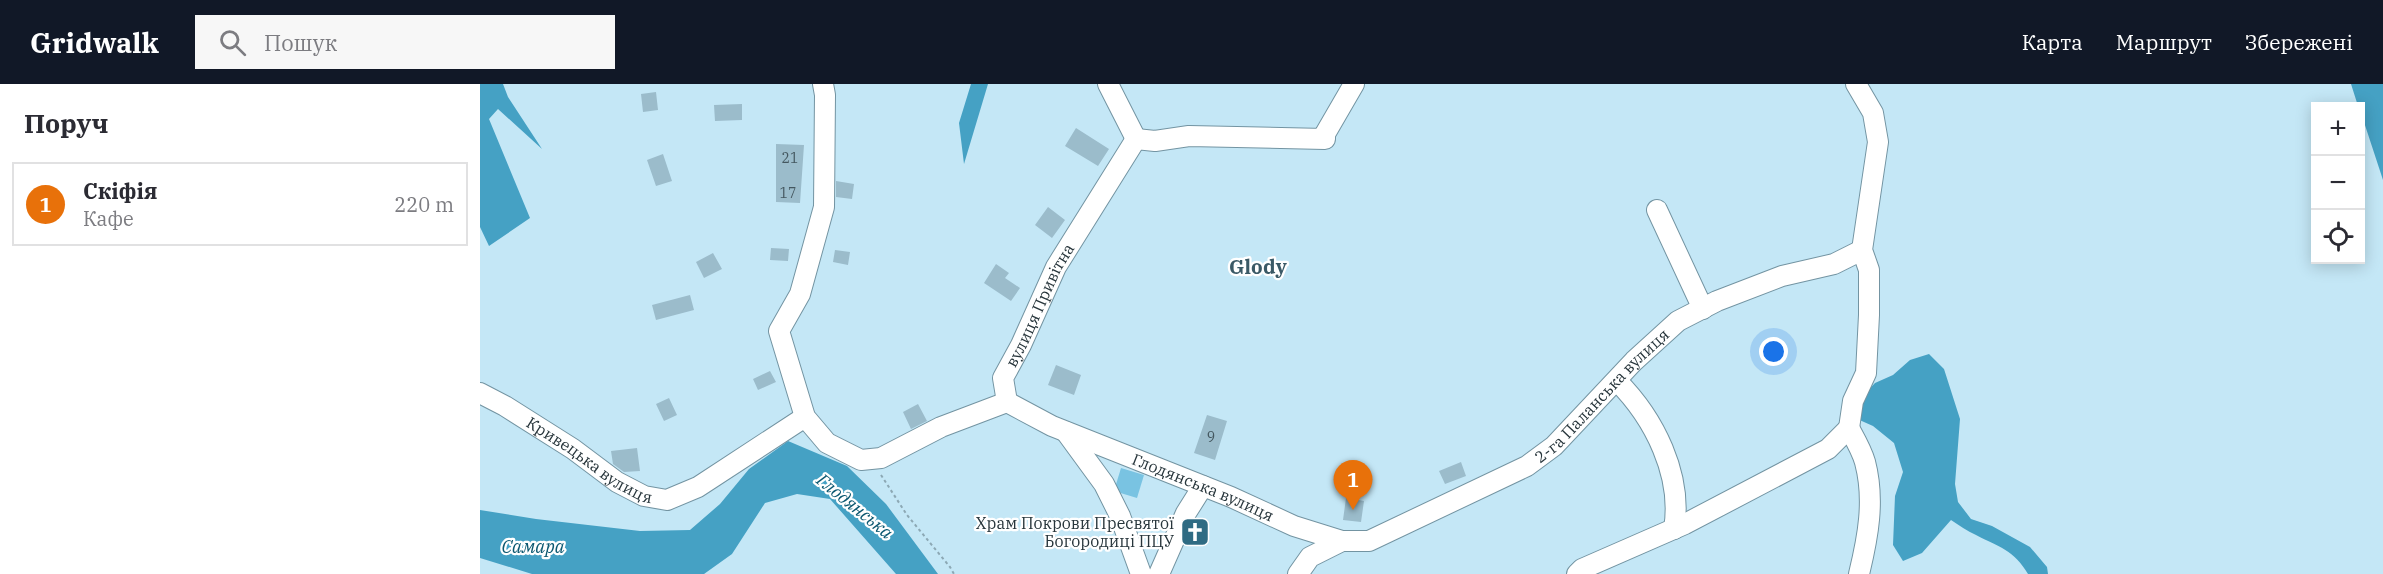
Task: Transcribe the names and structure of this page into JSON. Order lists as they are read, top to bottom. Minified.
{"streets":{"street":["вулиця Привітна","2-га Паланська вулиця","Кривецька вулиця","Глодянська вулиця"]},"crossings":[["вулиця Привітна","Глодянська вулиця"],["2-га Паланська вулиця","Глодянська вулиця"]],"districts":["Glody"],"water":["Глодянська","Самара"],"places":{"church":["Храм Покрови Пресвятої Богородиці ПЦУ"]},"house_numbers":["21","17","9"],"page":{"header":"Gridwalk","search":"Пошук","nav":["Карта","Маршрут","Збережені"],"heading":"Поруч","map_buttons":["+","−"],"list":[{"mark":"1","name":"Скіфія","note":"Кафе","value":"220 m"}],"pins":"1"}}
